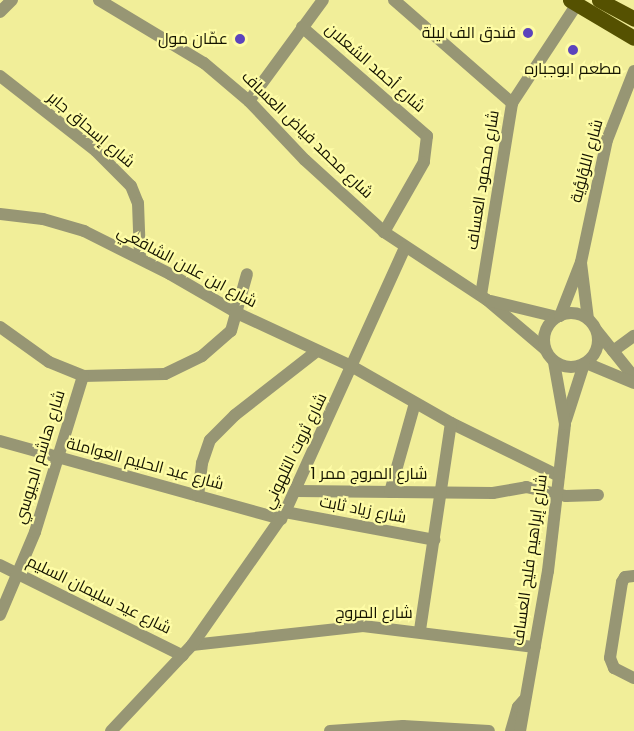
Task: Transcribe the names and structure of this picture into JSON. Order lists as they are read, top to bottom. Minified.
{"streets":{"street":["شارع أحمد الشعلان","شارع إسحاق جابر","شارع محمد فياض العساف","شارع اللؤلؤية","شارع محمود العساف","شارع ابن علان الشافعي","شارع ثروت التلهوني","شارع هاشم الجيوسي","شارع عبد الحليم العواملة","شارع المروج ممر 1","شارع زياد ثابت","شارع إبراهيم فليح العساف","شارع عيد سليمان السليم","شارع المروج"]},"crossings":[["شارع أحمد الشعلان","شارع محمد فياض العساف"],["شارع إسحاق جابر","شارع ابن علان الشافعي"],["شارع محمد فياض العساف","شارع اللؤلؤية"],["شارع محمد فياض العساف","شارع محمود العساف"],["شارع محمد فياض العساف","شارع ثروت التلهوني"],["شارع محمد فياض العساف","شارع إبراهيم فليح العساف"],["شارع اللؤلؤية","شارع إبراهيم فليح العساف"],["شارع ابن علان الشافعي","شارع ثروت التلهوني"],["شارع ابن علان الشافعي","شارع إبراهيم فليح العساف"],["شارع ابن علان الشافعي","شارع المروج"],["شارع ثروت التلهوني","شارع عبد الحليم العواملة"],["شارع ثروت التلهوني","شارع المروج ممر 1"],["شارع ثروت التلهوني","شارع زياد ثابت"],["شارع ثروت التلهوني","شارع عيد سليمان السليم"],["شارع ثروت التلهوني","شارع المروج"],["شارع هاشم الجيوسي","شارع عبد الحليم العواملة"],["شارع هاشم الجيوسي","شارع عيد سليمان السليم"],["شارع عبد الحليم العواملة","شارع زياد ثابت"],["شارع المروج ممر 1","شارع إبراهيم فليح العساف"],["شارع المروج ممر 1","شارع المروج"],["شارع زياد ثابت","شارع المروج"]],"places":["فندق الف ليلة","عمّان مول","مطعم ابوجباره"]}
